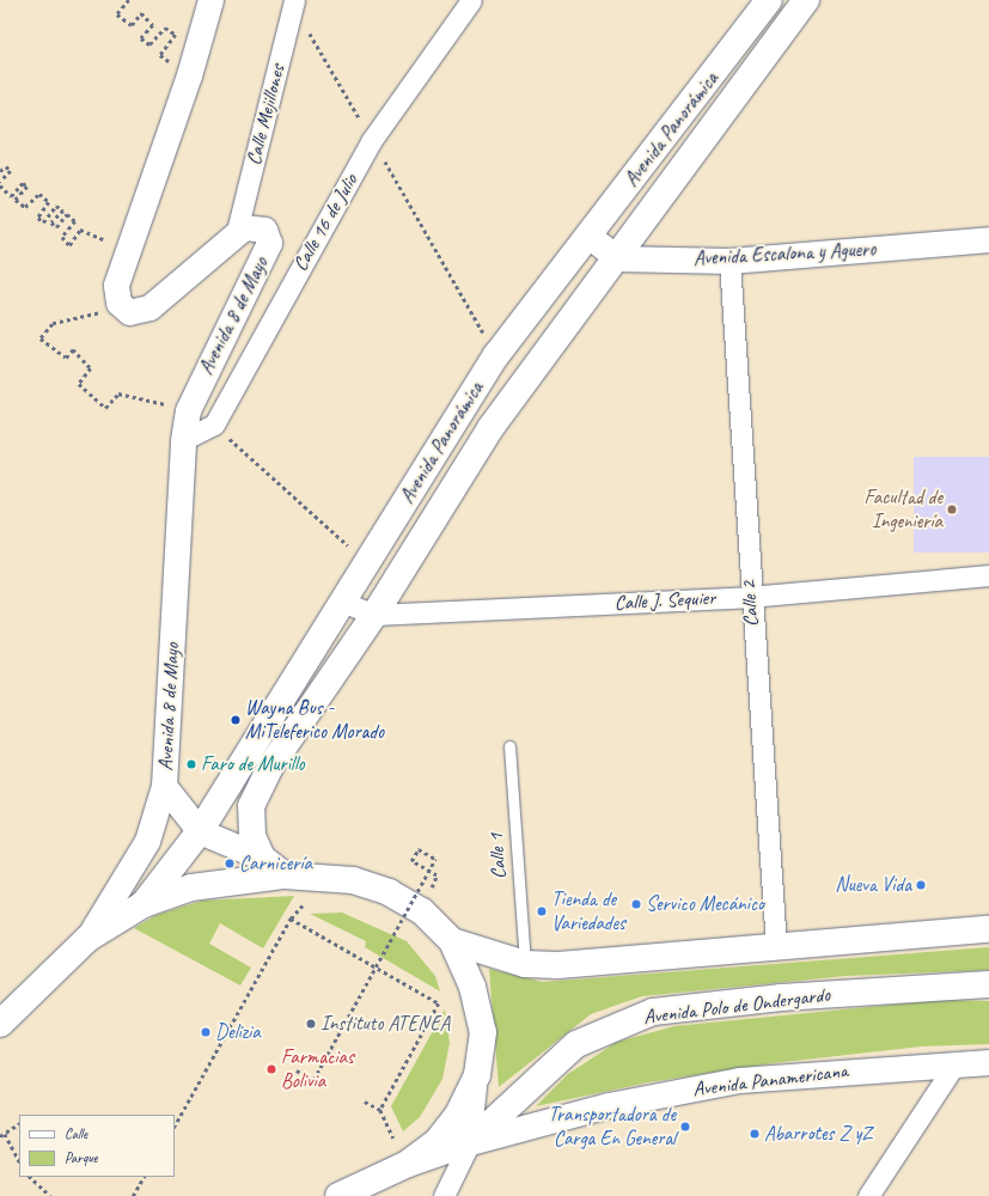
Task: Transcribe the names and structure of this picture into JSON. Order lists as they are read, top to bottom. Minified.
{"streets":{"main road":["Avenida Panorámica","Avenida Polo de Ondergardo","Avenida Panamericana"],"street":["Calle Mejillones","Calle 16 de Julio","Avenida Escalona y Aguero","Avenida 8 de Mayo","Calle J. Sequier","Calle 2"],"lane":["Calle 1"]},"crossings":[["Calle Mejillones","Avenida 8 de Mayo"],["Avenida Panorámica","Avenida Escalona y Aguero"],["Avenida Panorámica","Avenida 8 de Mayo"],["Avenida Panorámica","Calle J. Sequier"],["Avenida Escalona y Aguero","Calle 2"],["Calle J. Sequier","Calle 2"],["Avenida Polo de Ondergardo","Avenida Panamericana"]],"places":["Facultad de Ingeniería","Wayna Bus - MiTeleferico Morado","Faro de Murillo","Carnicería","Nueva Vida","Servico Mecánico","Tienda de Variedades","Instituto ATENEA","Delizia","Farmacias Bolivia","Transportadora de Carga En General","Abarrotes Z yZ"],"legend":["Calle","Parque"]}
